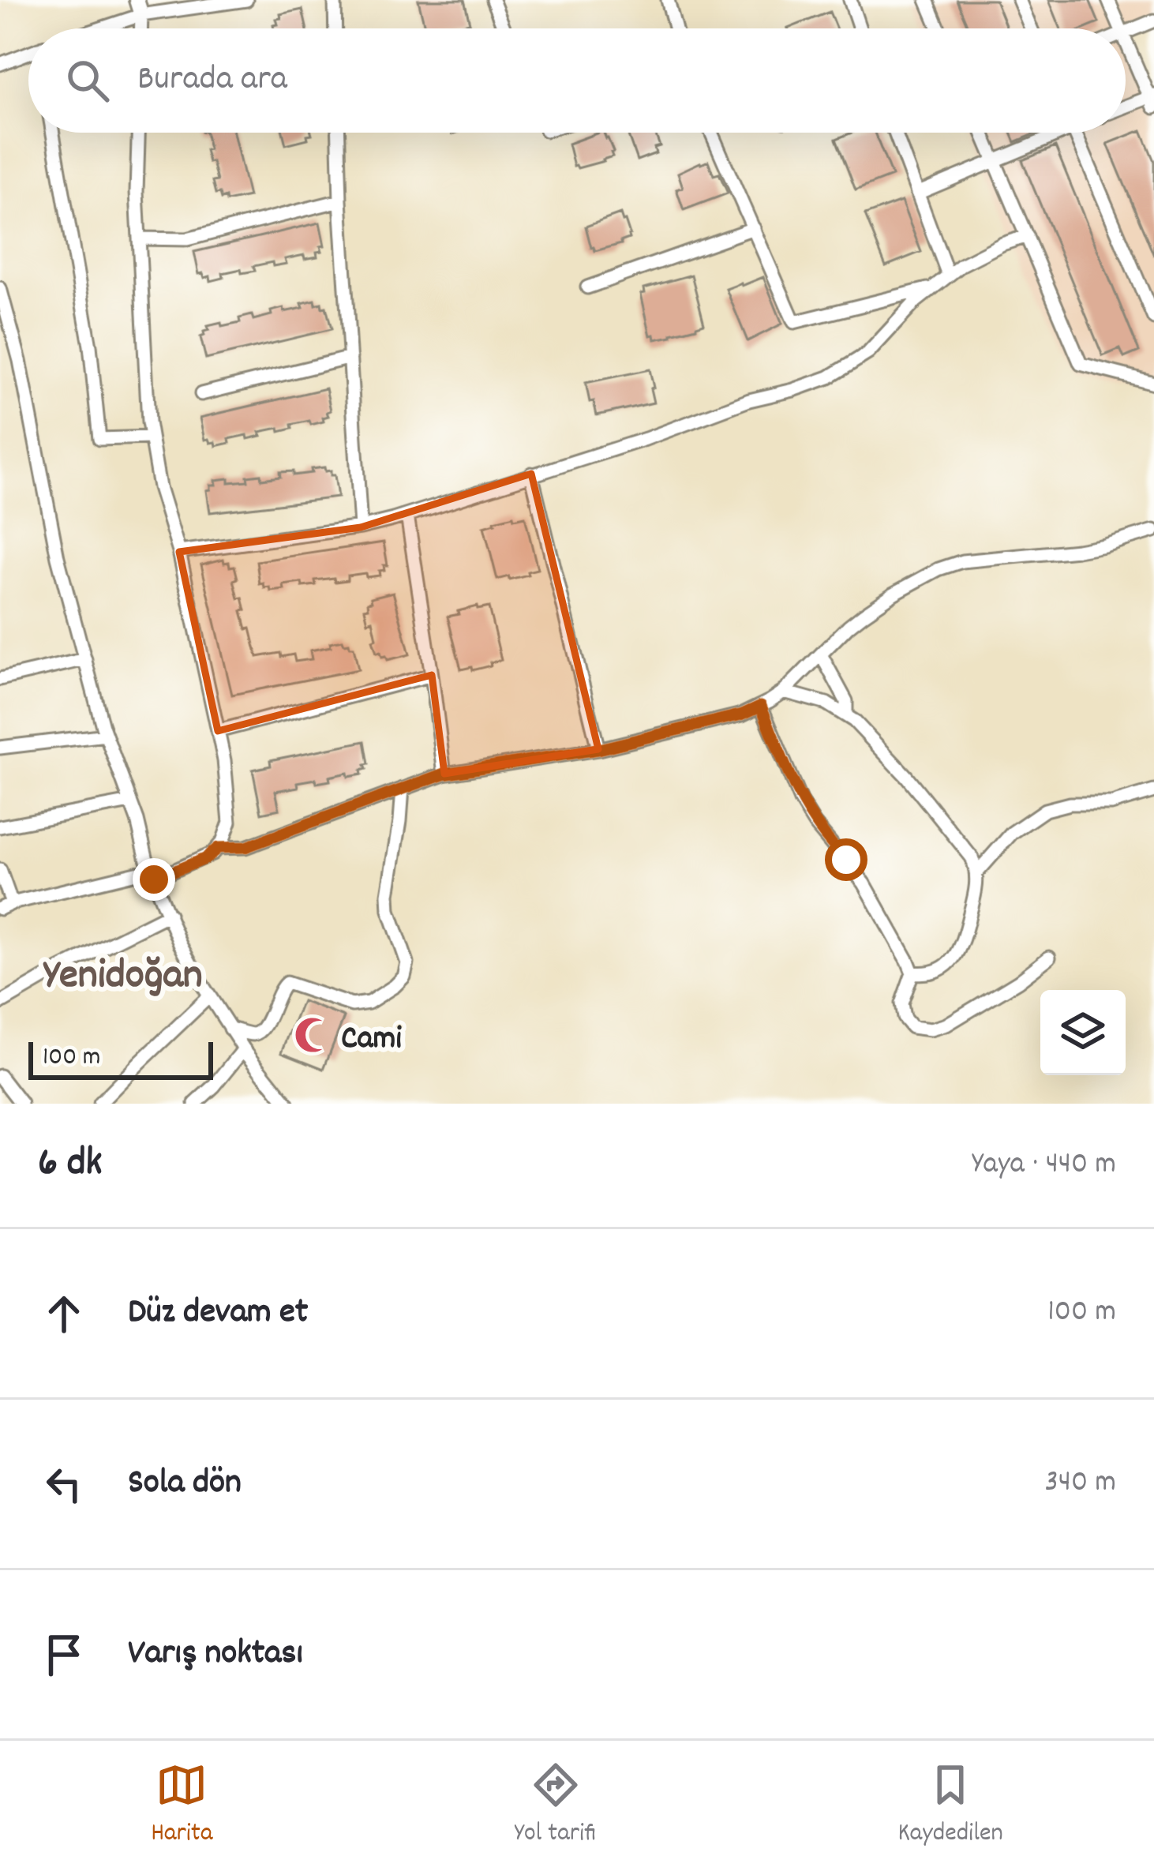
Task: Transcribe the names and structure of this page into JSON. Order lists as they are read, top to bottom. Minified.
{"districts":["Yenidoğan"],"places":{"mosque":["Cami"]},"scale_bar":"100 m","page":{"search":"Burada ara","scale":"100 m","heading":["6 dk","Yaya · 440 m"],"list":[["Düz devam et","100 m"],["Sola dön","340 m"],"Varış noktası"],"nav":["Harita","Yol tarifi","Kaydedilen"]}}
